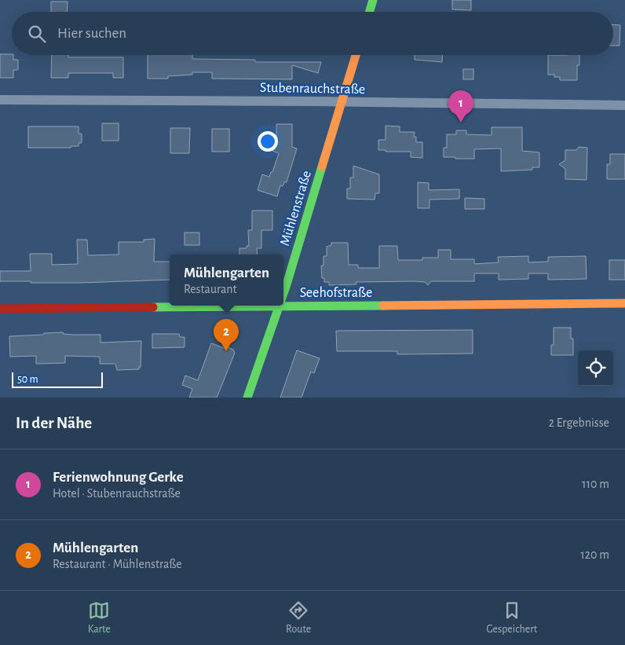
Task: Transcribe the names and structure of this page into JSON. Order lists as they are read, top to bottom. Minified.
{"streets":{"street":["Stubenrauchstraße","Mühlenstraße","Seehofstraße"]},"crossings":[["Stubenrauchstraße","Mühlenstraße"],["Mühlenstraße","Seehofstraße"]],"scale_bar":"50 m","page":{"search":"Hier suchen","pins":["1","2"],"popup":["Mühlengarten","Restaurant"],"scale":"50 m","heading":["In der Nähe","2 Ergebnisse"],"list":[{"mark":"1","name":"Ferienwohnung Gerke","note":"Hotel · Stubenrauchstraße","value":"110 m"},{"mark":"2","name":"Mühlengarten","note":"Restaurant · Mühlenstraße","value":"120 m"}],"nav":["Karte","Route","Gespeichert"]}}
